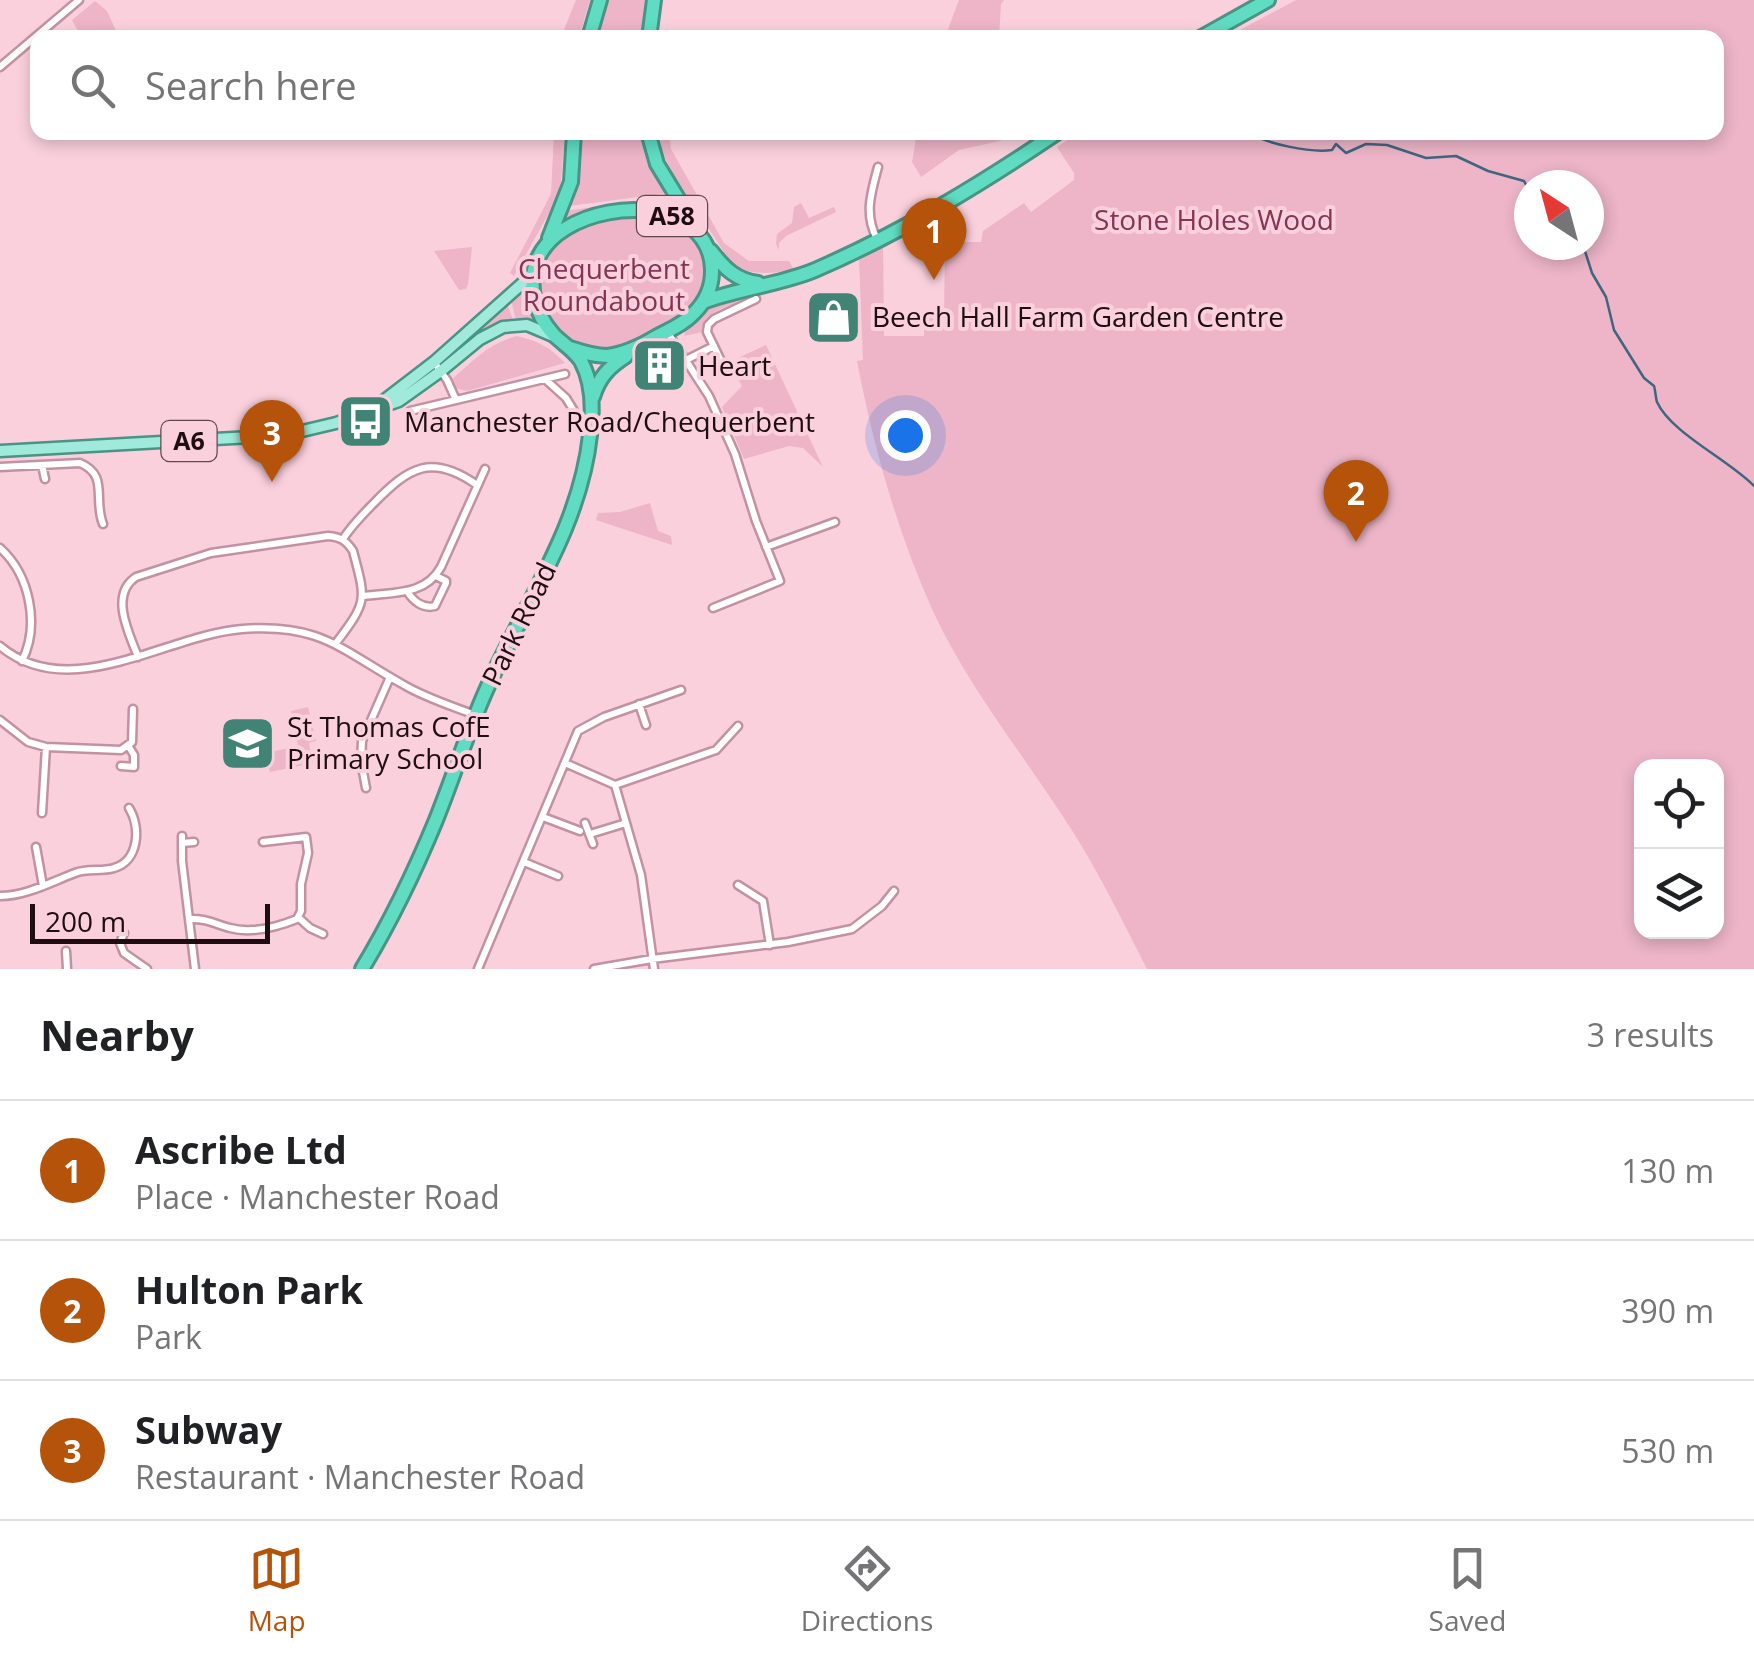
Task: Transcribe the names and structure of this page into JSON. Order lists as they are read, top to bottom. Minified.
{"streets":{"highway":["A58","Park Road"],"main road":["A6"]},"crossings":[["A58","A6"],["A58","Park Road"],["A6","Park Road"]],"parks":["Stone Holes Wood","Chequerbent Roundabout"],"places":{"shop":["Beech Hall Farm Garden Centre"],"building":["Heart"],"bus stop":["Manchester Road/Chequerbent"],"school or university":["St Thomas CofE Primary School"]},"scale_bar":"200 m","north":"top left","page":{"search":"Search here","pins":["1","3","2"],"scale":"200 m","heading":["Nearby","3 results"],"list":[{"mark":"1","name":"Ascribe Ltd","note":"Place · Manchester Road","value":"130 m"},{"mark":"2","name":"Hulton Park","note":"Park","value":"390 m"},{"mark":"3","name":"Subway","note":"Restaurant · Manchester Road","value":"530 m"}],"nav":["Map","Directions","Saved"]}}
